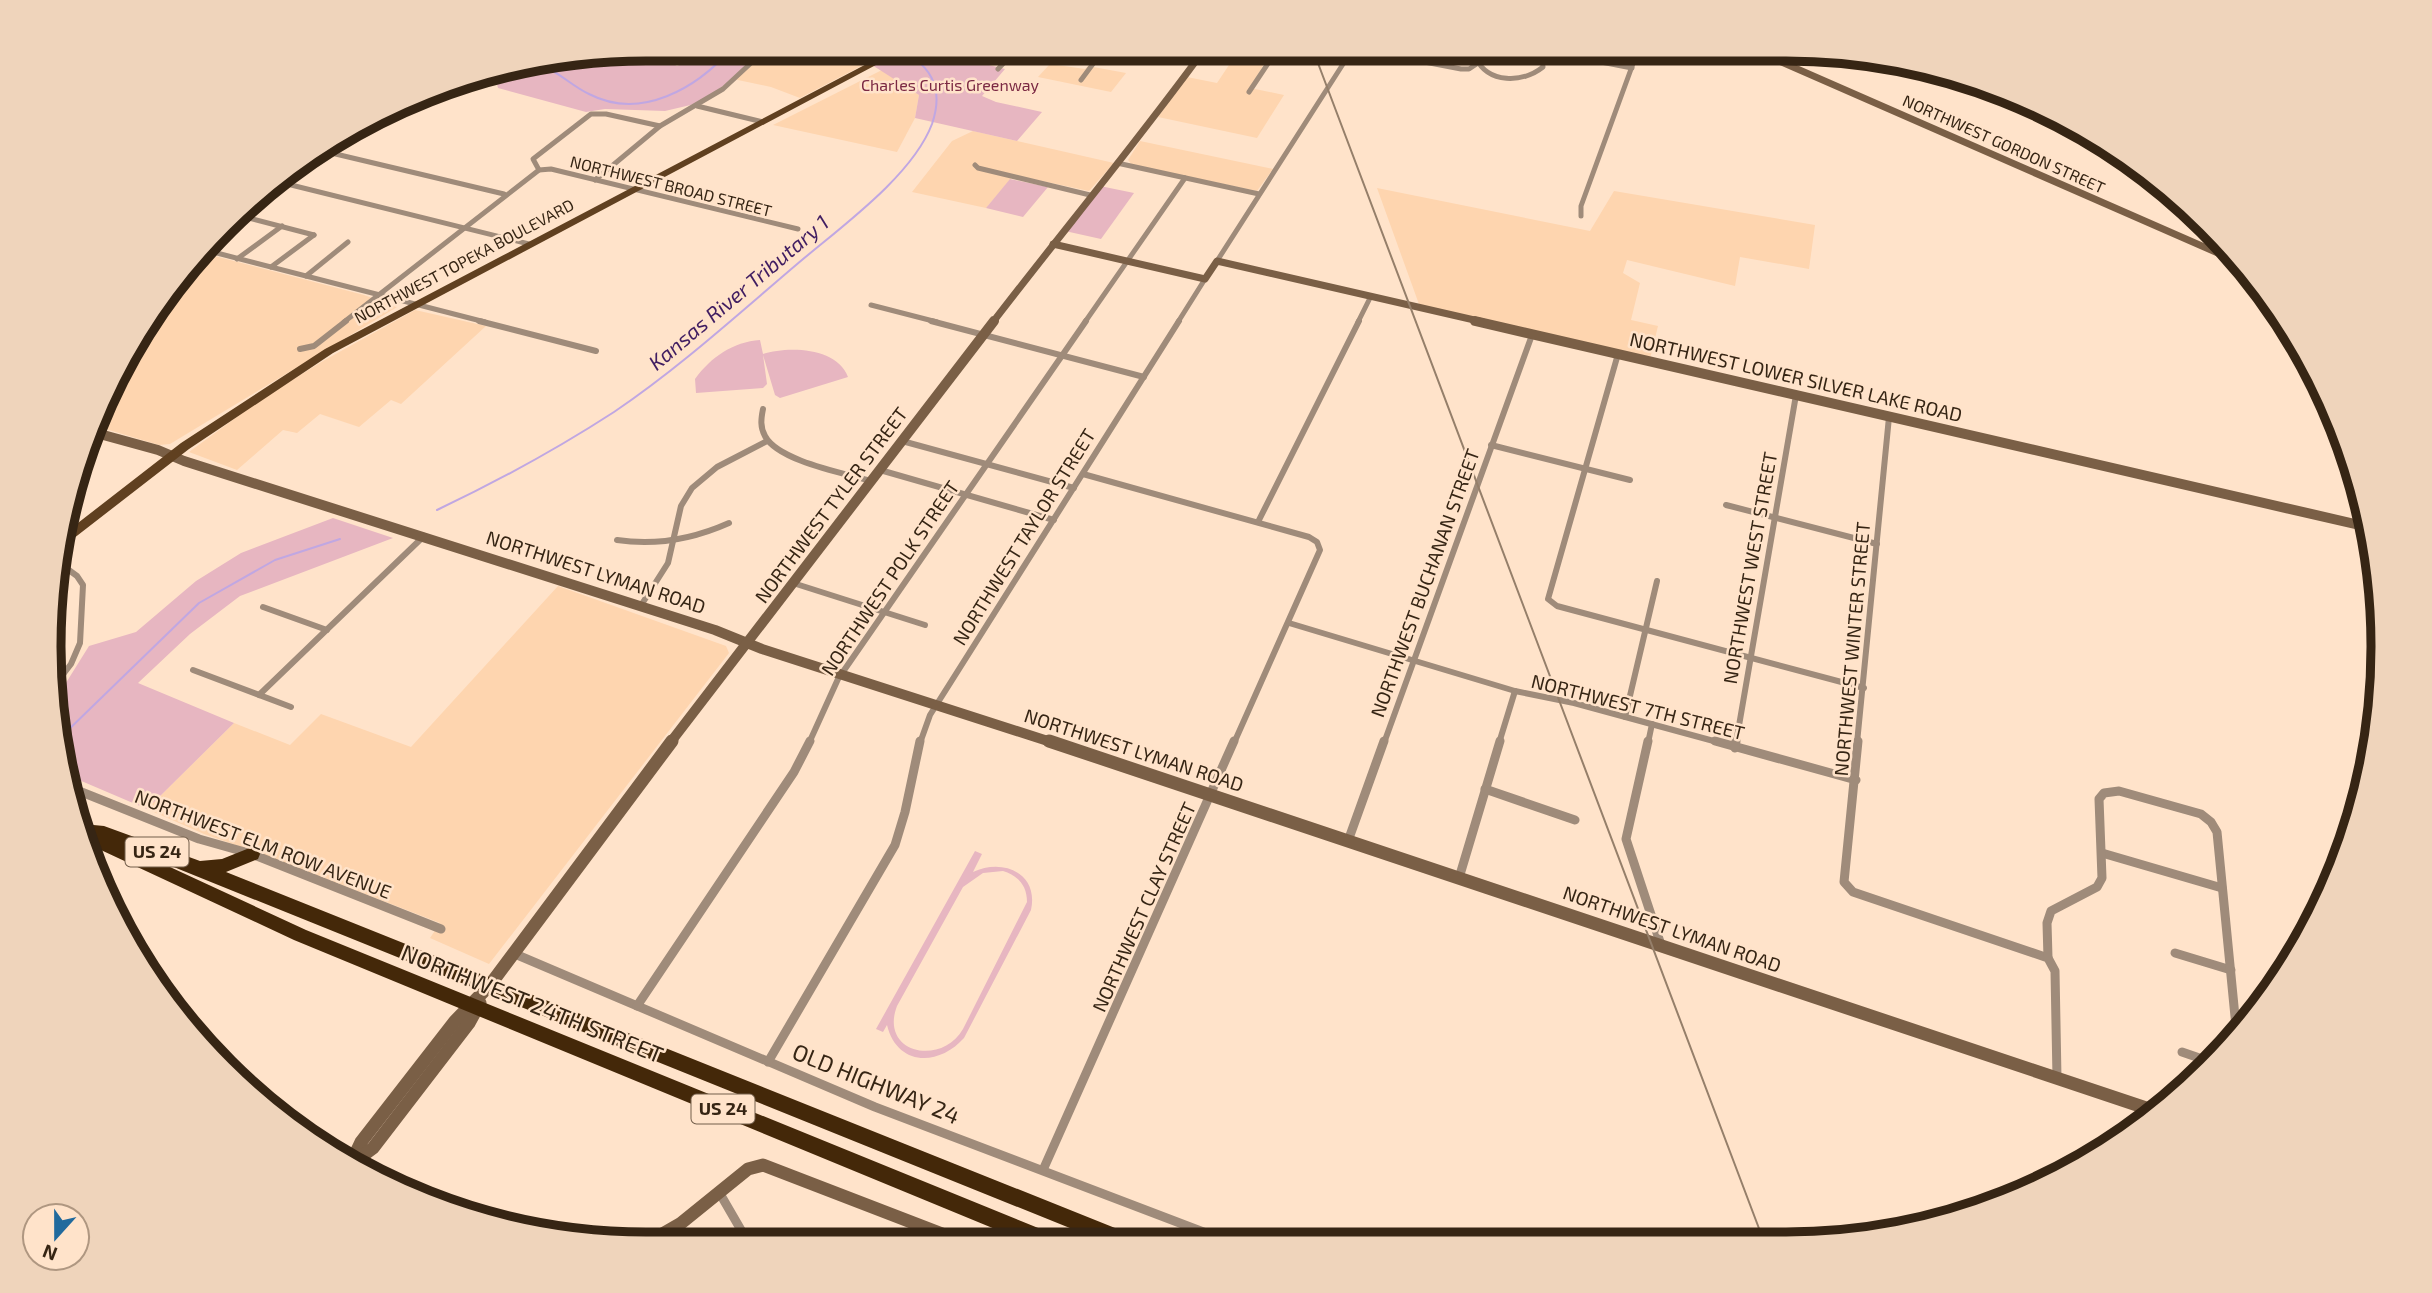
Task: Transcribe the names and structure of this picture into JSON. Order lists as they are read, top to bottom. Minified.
{"streets":{"highway":["US 24","NORTHWEST 24TH STREET"],"main road":["NORTHWEST TOPEKA BOULEVARD"],"street":["NORTHWEST GORDON STREET","NORTHWEST BROAD STREET","NORTHWEST LOWER SILVER LAKE ROAD","NORTHWEST TYLER STREET","NORTHWEST TAYLOR STREET","NORTHWEST WEST STREET","NORTHWEST LYMAN ROAD","NORTHWEST POLK STREET","NORTHWEST BUCHANAN STREET","NORTHWEST WINTER STREET","NORTHWEST 7TH STREET","NORTHWEST ELM ROW AVENUE","NORTHWEST CLAY STREET","OLD HIGHWAY 24"]},"crossings":[["NORTHWEST BROAD STREET","NORTHWEST TOPEKA BOULEVARD"],["NORTHWEST TOPEKA BOULEVARD","NORTHWEST LYMAN ROAD"],["NORTHWEST LOWER SILVER LAKE ROAD","NORTHWEST TAYLOR STREET"],["NORTHWEST LOWER SILVER LAKE ROAD","NORTHWEST WEST STREET"],["NORTHWEST LOWER SILVER LAKE ROAD","NORTHWEST BUCHANAN STREET"],["NORTHWEST LOWER SILVER LAKE ROAD","NORTHWEST WINTER STREET"],["NORTHWEST TYLER STREET","NORTHWEST LYMAN ROAD"],["NORTHWEST TYLER STREET","NORTHWEST 24TH STREET"],["NORTHWEST TYLER STREET","OLD HIGHWAY 24"],["NORTHWEST TAYLOR STREET","NORTHWEST LYMAN ROAD"],["NORTHWEST TAYLOR STREET","OLD HIGHWAY 24"],["NORTHWEST WEST STREET","NORTHWEST 7TH STREET"],["NORTHWEST LYMAN ROAD","NORTHWEST POLK STREET"],["NORTHWEST LYMAN ROAD","NORTHWEST BUCHANAN STREET"],["NORTHWEST LYMAN ROAD","NORTHWEST CLAY STREET"],["NORTHWEST POLK STREET","OLD HIGHWAY 24"],["NORTHWEST BUCHANAN STREET","NORTHWEST 7TH STREET"],["NORTHWEST WINTER STREET","NORTHWEST 7TH STREET"],["NORTHWEST 7TH STREET","NORTHWEST CLAY STREET"],["NORTHWEST CLAY STREET","OLD HIGHWAY 24"]],"water":["Kansas River Tributary 1"],"parks":["Charles Curtis Greenway"],"north":"bottom"}
